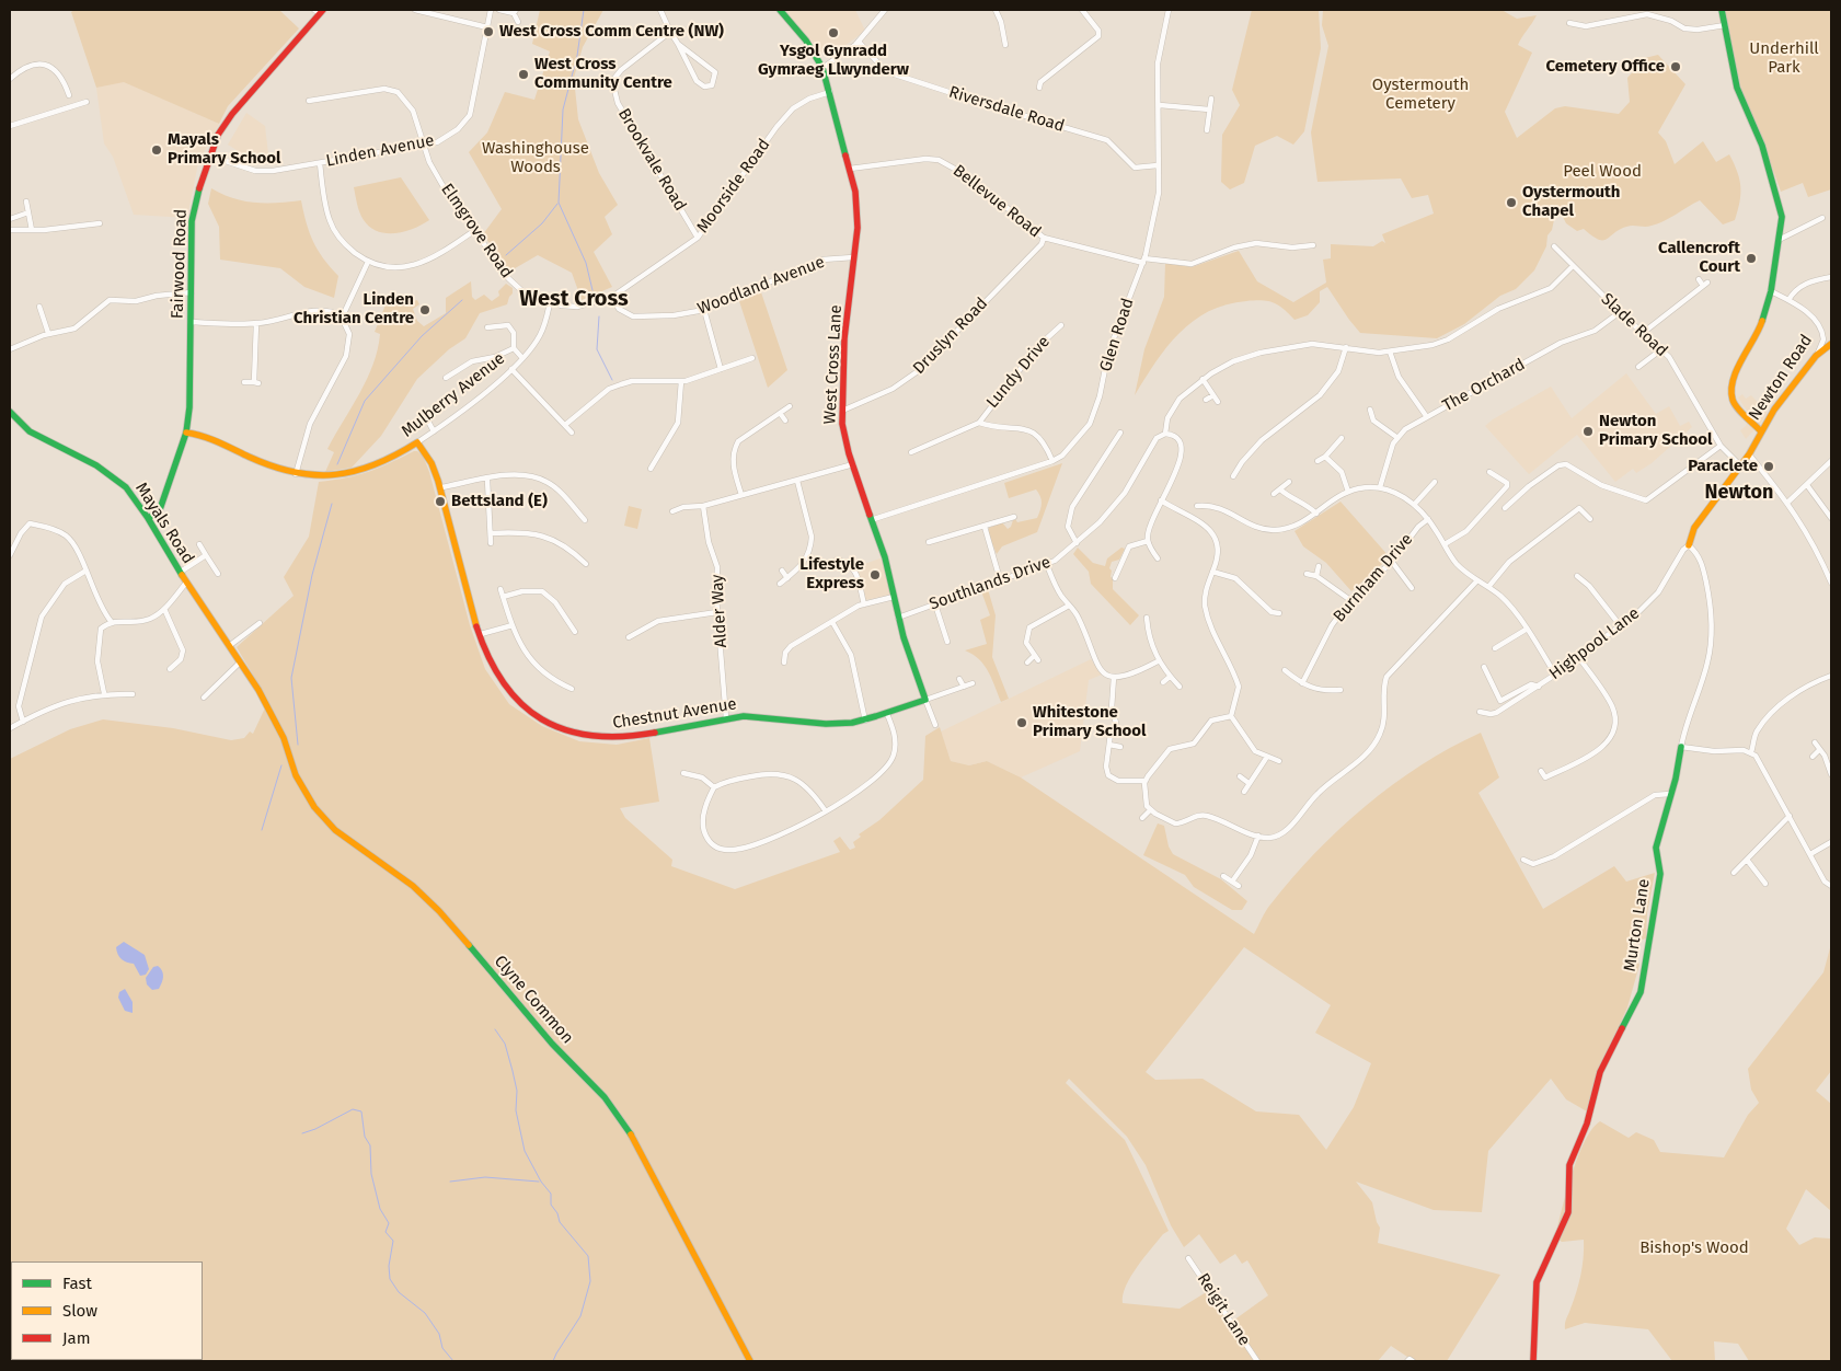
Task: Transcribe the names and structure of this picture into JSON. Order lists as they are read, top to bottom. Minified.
{"streets":{"street":["Riversdale Road","Linden Avenue","Brookvale Road","Moorside Road","Bellevue Road","Elmgrove Road","Fairwood Road","Woodland Avenue","Slade Road","Glen Road","Druslyn Road","West Cross Lane","Lundy Drive","Newton Road","The Orchard","Mulberry Avenue","Mayals Road","Burnham Drive","Southlands Drive","Alder Way","Highpool Lane","Chestnut Avenue","Murton Lane","Clyne Common","Reigit Lane"]},"crossings":[["Riversdale Road","Glen Road"],["Linden Avenue","Elmgrove Road"],["Linden Avenue","Fairwood Road"],["Brookvale Road","Moorside Road"],["Moorside Road","Elmgrove Road"],["Moorside Road","Woodland Avenue"],["Moorside Road","West Cross Lane"],["Bellevue Road","Glen Road"],["Bellevue Road","Druslyn Road"],["Bellevue Road","West Cross Lane"],["Elmgrove Road","Mulberry Avenue"],["Fairwood Road","Mulberry Avenue"],["Fairwood Road","Mayals Road"],["Woodland Avenue","West Cross Lane"],["Slade Road","Newton Road"],["Slade Road","The Orchard"],["Slade Road","Southlands Drive"],["Glen Road","West Cross Lane"],["Glen Road","Lundy Drive"],["Druslyn Road","West Cross Lane"],["West Cross Lane","Southlands Drive"],["West Cross Lane","Chestnut Avenue"],["Newton Road","Highpool Lane"],["Newton Road","Murton Lane"],["Mulberry Avenue","Chestnut Avenue"],["Mayals Road","Clyne Common"],["Alder Way","Chestnut Avenue"],["Highpool Lane","Murton Lane"]],"districts":["West Cross","Newton"],"parks":["Underhill Park","Oystermouth Cemetery","Washinghouse Woods","Peel Wood","Bishop's Wood"],"places":["West Cross Comm Centre (NW)","Ysgol Gynradd Gymraeg Llwynderw","Cemetery Office","West Cross Community Centre","Mayals Primary School","Oystermouth Chapel","Callencroft Court","Linden Christian Centre","Newton Primary School","Paraclete","Bettsland (E)","Lifestyle Express","Whitestone Primary School"],"legend":["Fast","Slow","Jam"]}
